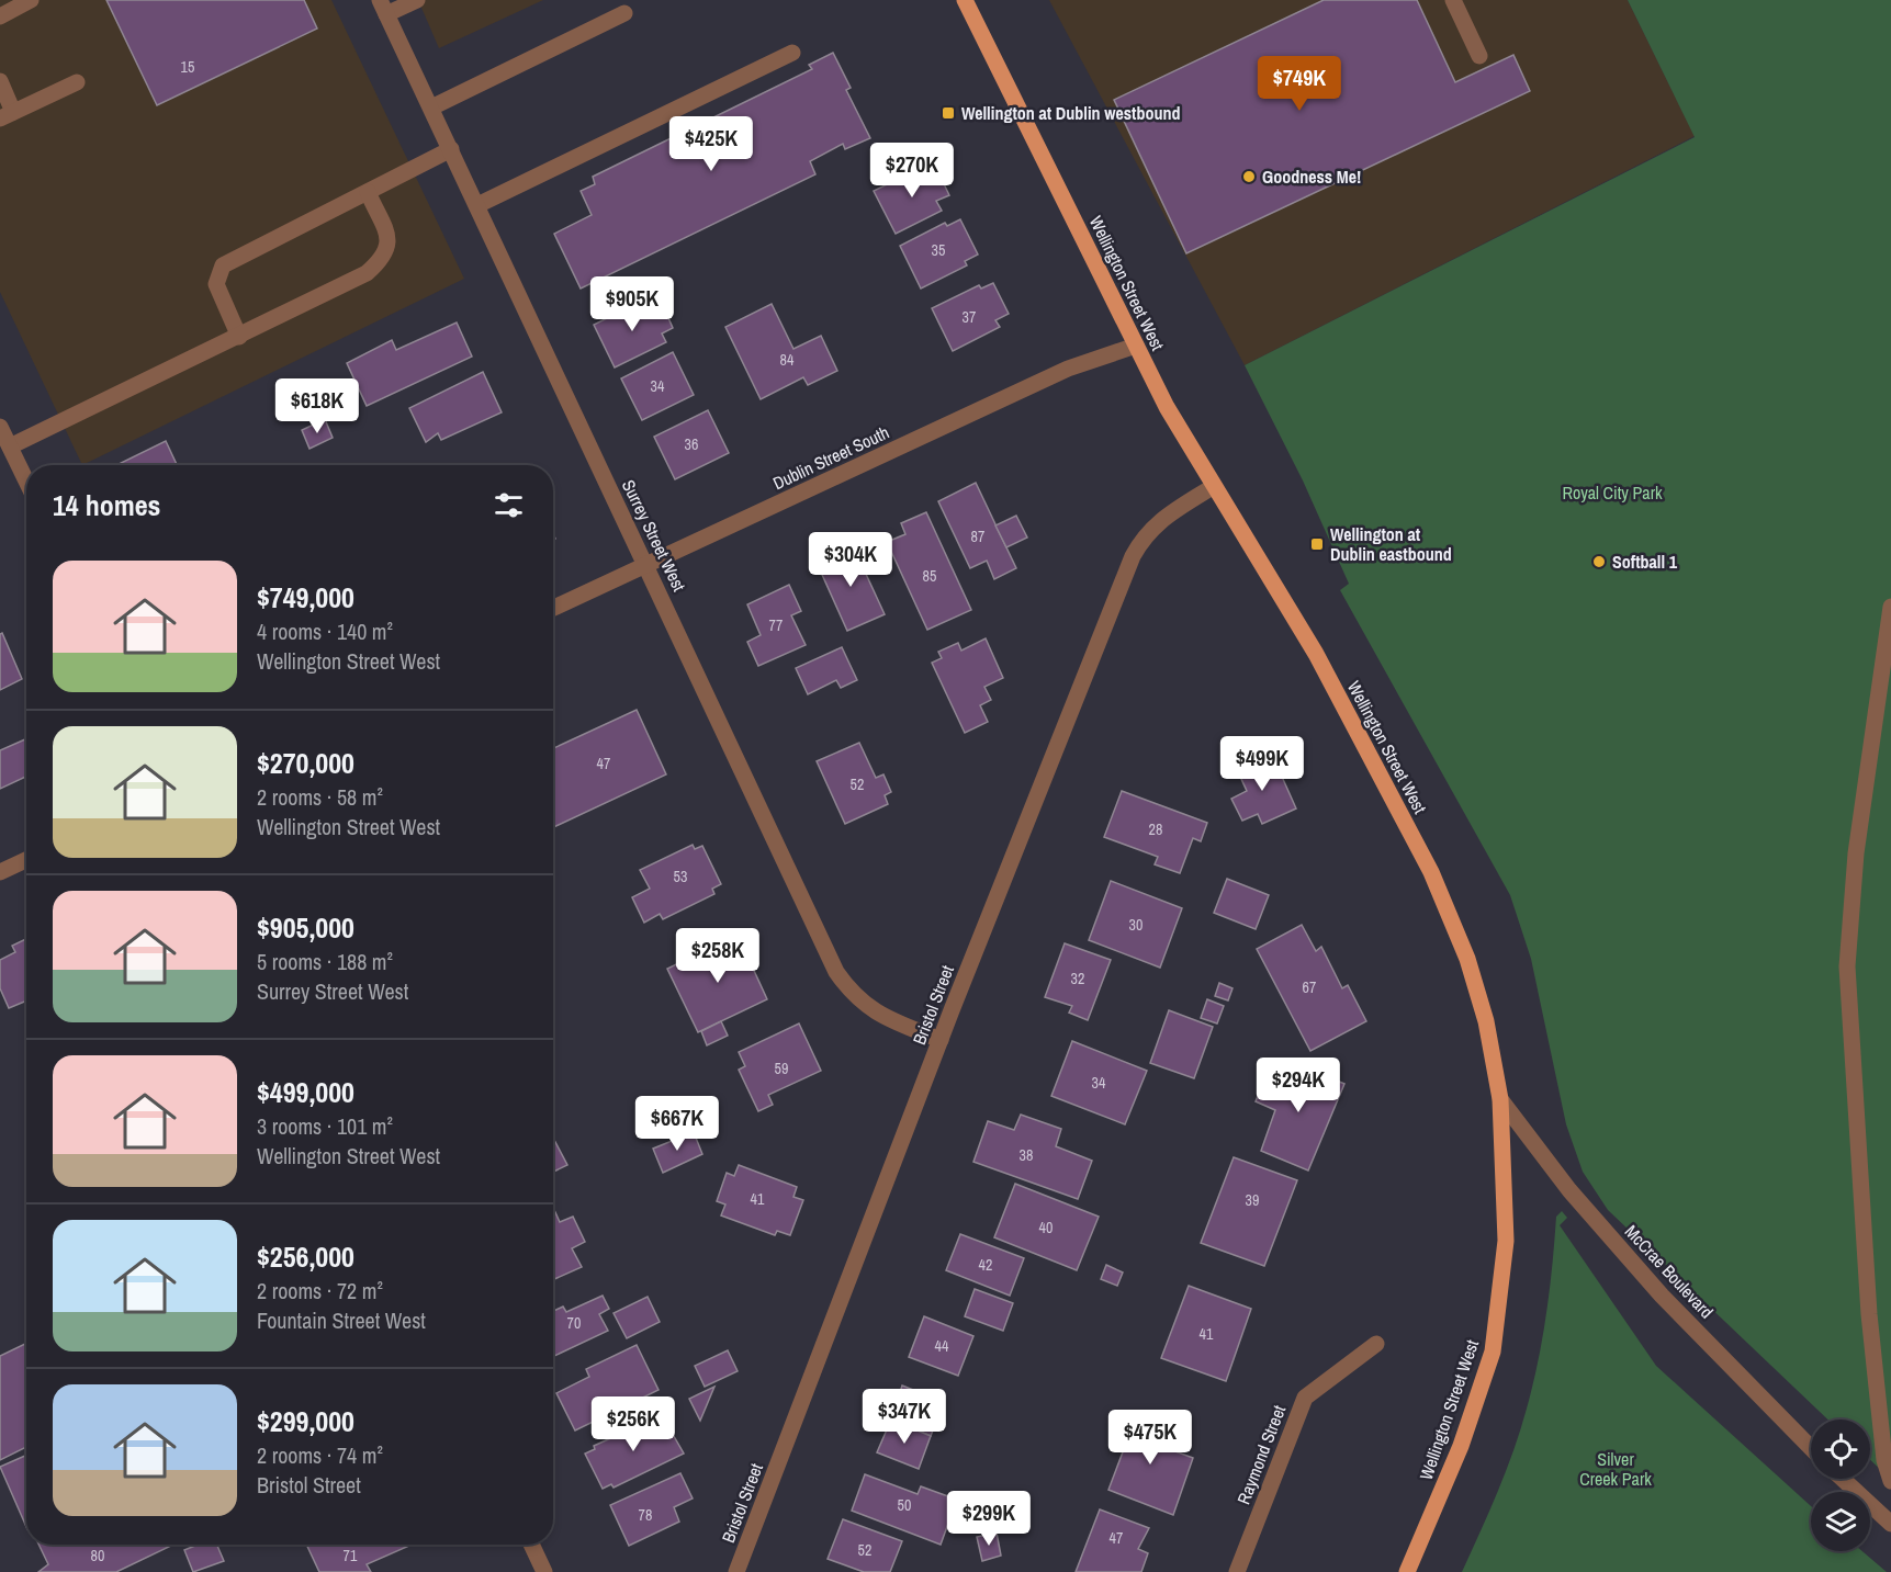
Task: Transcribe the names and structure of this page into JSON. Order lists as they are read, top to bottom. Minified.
{"streets":{"main road":["Wellington Street West"],"street":["Dublin Street South","Surrey Street West","Bristol Street","McCrae Boulevard","Raymond Street"]},"crossings":[["Wellington Street West","Dublin Street South"],["Wellington Street West","Bristol Street"],["Wellington Street West","McCrae Boulevard"],["Dublin Street South","Surrey Street West"],["Surrey Street West","Bristol Street"]],"parks":["Royal City Park","Silver Creek Park"],"places":{"transit":["Wellington at Dublin westbound","Wellington at Dublin eastbound"],"other":["Goodness Me!","Softball 1"]},"house_numbers":["15","35","37","84","34","36","87","85","77","47","52","28","53","30","32","67","59","34","38","41","39","40","42","70","41","44","50","78","47","52","80","71"],"page":{"price":["$749K","$425K","$270K","$905K","$618K","$304K","$499K","$258K","$294K","$667K","$347K","$256K","$475K","$299K"],"heading":"14 homes","list":[{"name":"$749,000","note":"4 rooms · 140 m² · Wellington Street West"},{"name":"$270,000","note":"2 rooms · 58 m² · Wellington Street West"},{"name":"$905,000","note":"5 rooms · 188 m² · Surrey Street West"},{"name":"$499,000","note":"3 rooms · 101 m² · Wellington Street West"},{"name":"$256,000","note":"2 rooms · 72 m² · Fountain Street West"},{"name":"$299,000","note":"2 rooms · 74 m² · Bristol Street"}]}}
